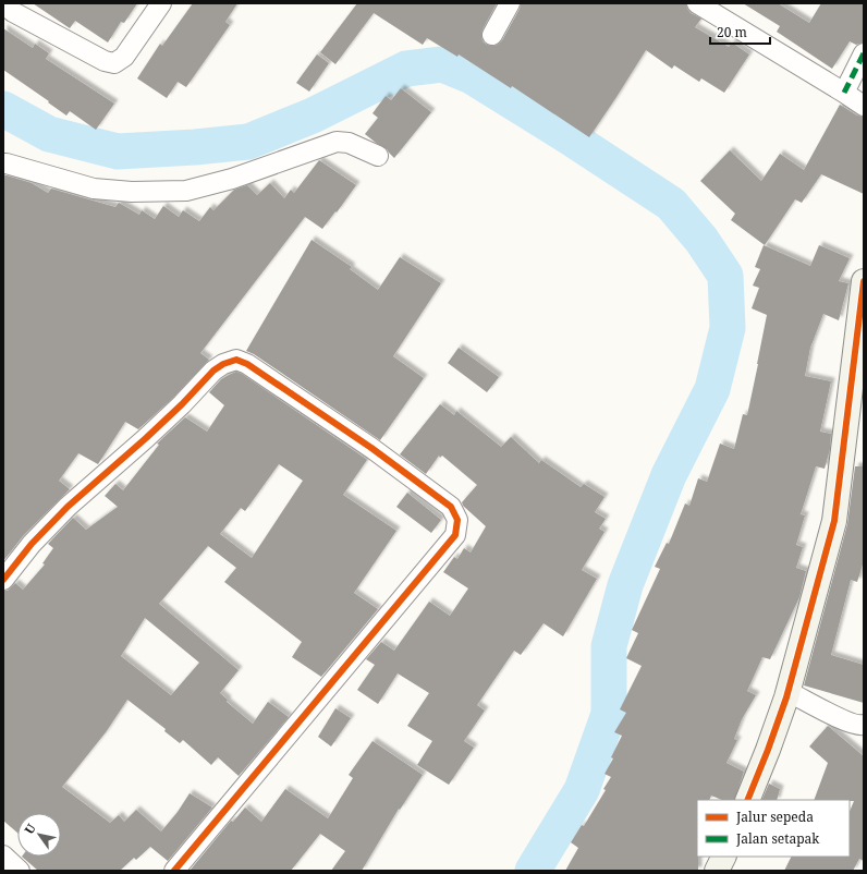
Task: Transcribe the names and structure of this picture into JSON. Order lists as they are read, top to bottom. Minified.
{"legend":["Jalur sepeda","Jalan setapak"],"scale_bar":"20 m","north":"top left"}
